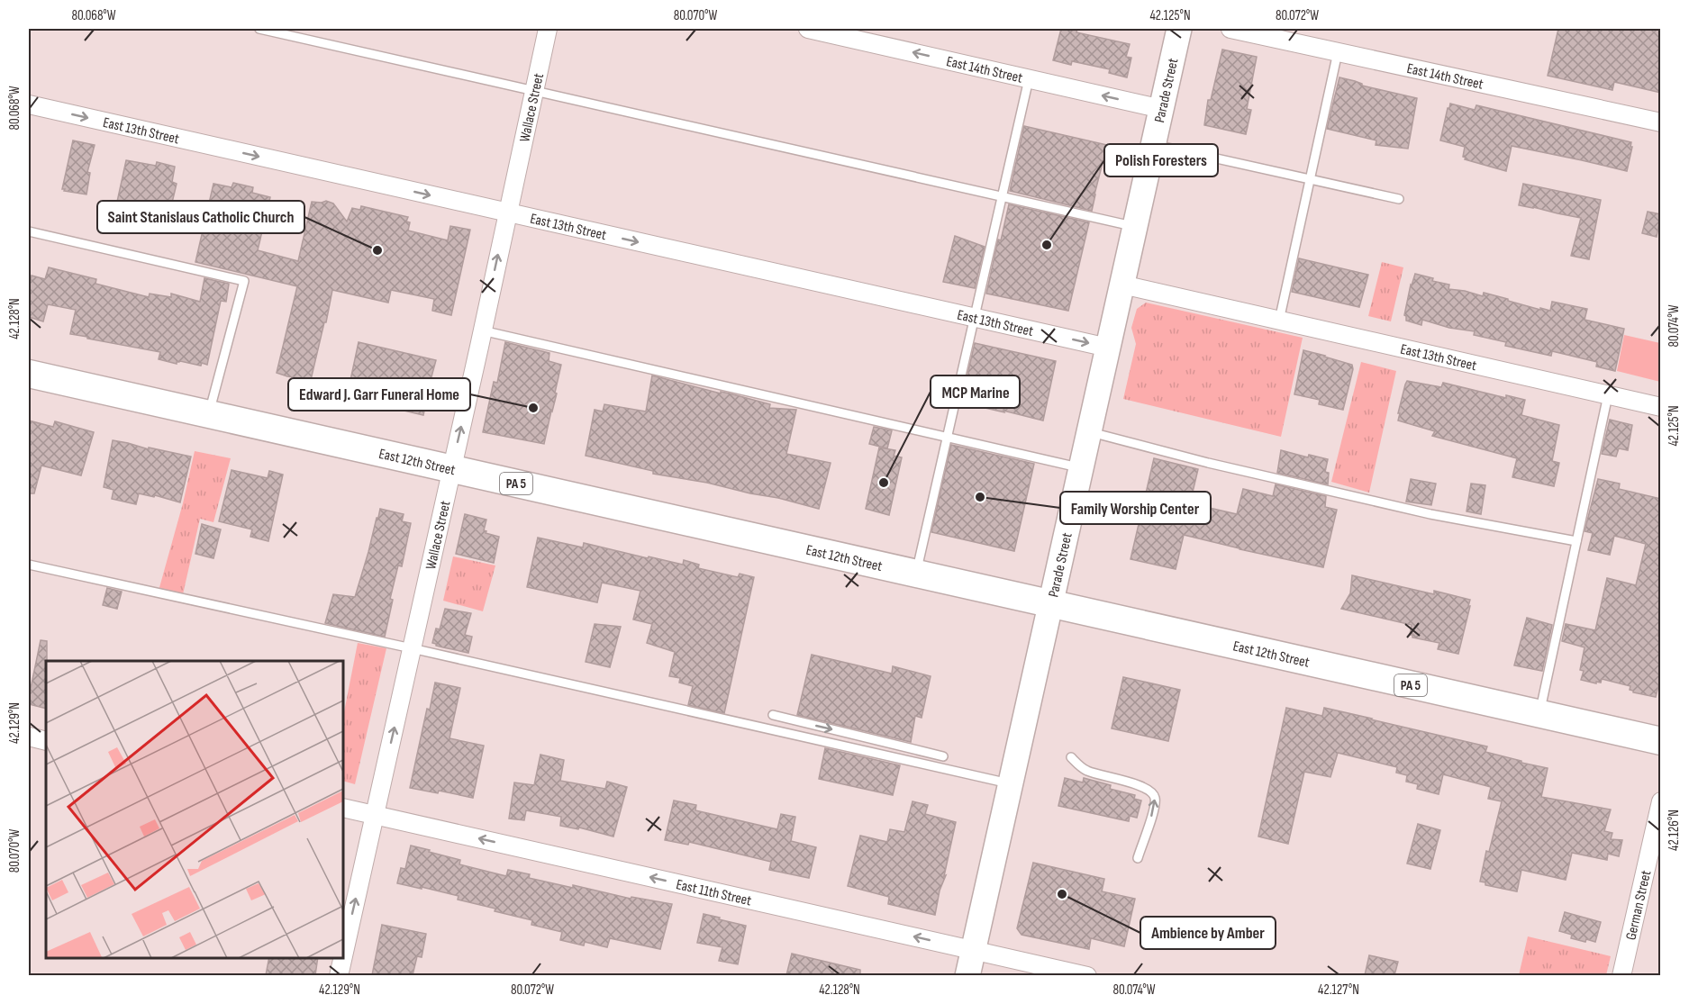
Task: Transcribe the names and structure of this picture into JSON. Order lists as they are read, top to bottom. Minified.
{"streets":{"main road":["Parade Street","East 12th Street","PA 5"],"street":["East 14th Street","Wallace Street","East 13th Street","East 11th Street","German Street"]},"crossings":[["East 14th Street","Parade Street"],["Parade Street","East 13th Street"],["Parade Street","East 12th Street"],["Parade Street","East 11th Street"],["Wallace Street","East 13th Street"],["Wallace Street","East 12th Street"],["Wallace Street","East 11th Street"]],"one_way":["East 14th Street","Wallace Street","East 13th Street","East 11th Street"],"places":["Polish Foresters","Saint Stanislaus Catholic Church","Edward J. Garr Funeral Home","MCP Marine","Family Worship Center","Ambience by Amber"],"coordinates":["80.068°W","80.070°W","42.125°N","80.072°W","42.128°N","80.074°W","42.129°N","42.126°N","42.127°N"]}
